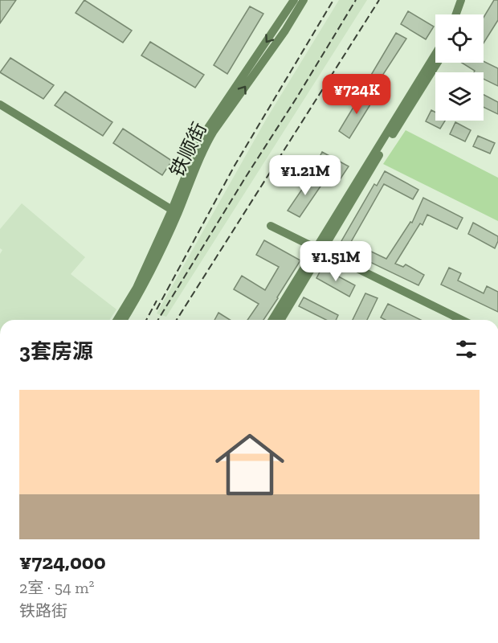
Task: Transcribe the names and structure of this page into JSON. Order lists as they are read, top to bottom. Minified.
{"streets":{"main road":["铁顺街"]},"page":{"price":["¥724K","¥1.21M","¥1.51M"],"heading":"3套房源","list":[{"name":"¥724,000","note":"2室 · 54 m² · 铁路街"}]}}
